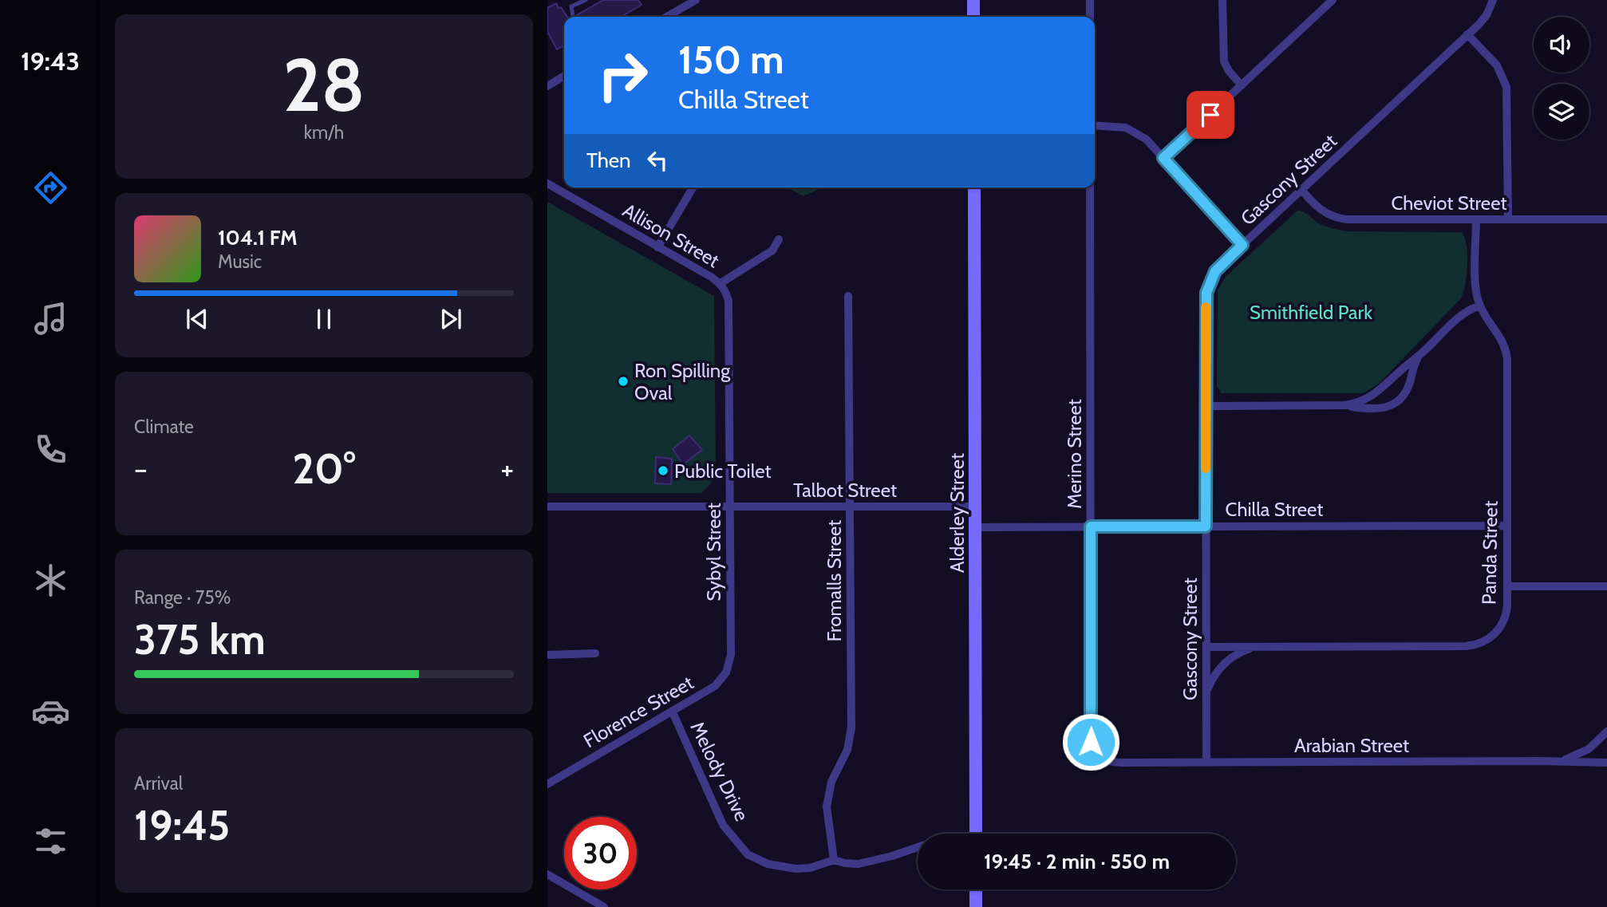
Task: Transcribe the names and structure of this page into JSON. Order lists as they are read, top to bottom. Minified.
{"streets":{"street":["Gascony Street","Cheviot Street","Allison Street","Merino Street","Talbot Street","Chilla Street","Alderley Street","Sybyl Street","Panda Street","Fromalls Street","Florence Street","Arabian Street","Melody Drive"]},"crossings":[["Gascony Street","Cheviot Street"],["Gascony Street","Chilla Street"],["Gascony Street","Panda Street"],["Gascony Street","Arabian Street"],["Cheviot Street","Panda Street"],["Allison Street","Sybyl Street"],["Merino Street","Chilla Street"],["Merino Street","Arabian Street"],["Talbot Street","Alderley Street"],["Talbot Street","Sybyl Street"],["Talbot Street","Fromalls Street"],["Chilla Street","Alderley Street"],["Chilla Street","Panda Street"],["Sybyl Street","Florence Street"],["Fromalls Street","Melody Drive"],["Florence Street","Melody Drive"]],"parks":["Smithfield Park"],"places":["Ron Spilling Oval","Public Toilet"],"page":{"tabs":"19:43","tile":[["28","km/h"],"Climate",["Range · 75%","375 km"],["Arrival","19:45"]],"turn":["150 m","Chilla Street"],"then":"Then","song":["104.1 FM","Music"],"heat":["−","20°","+"],"limit":"30","trip":"19:45 · 2 min · 550 m"}}
